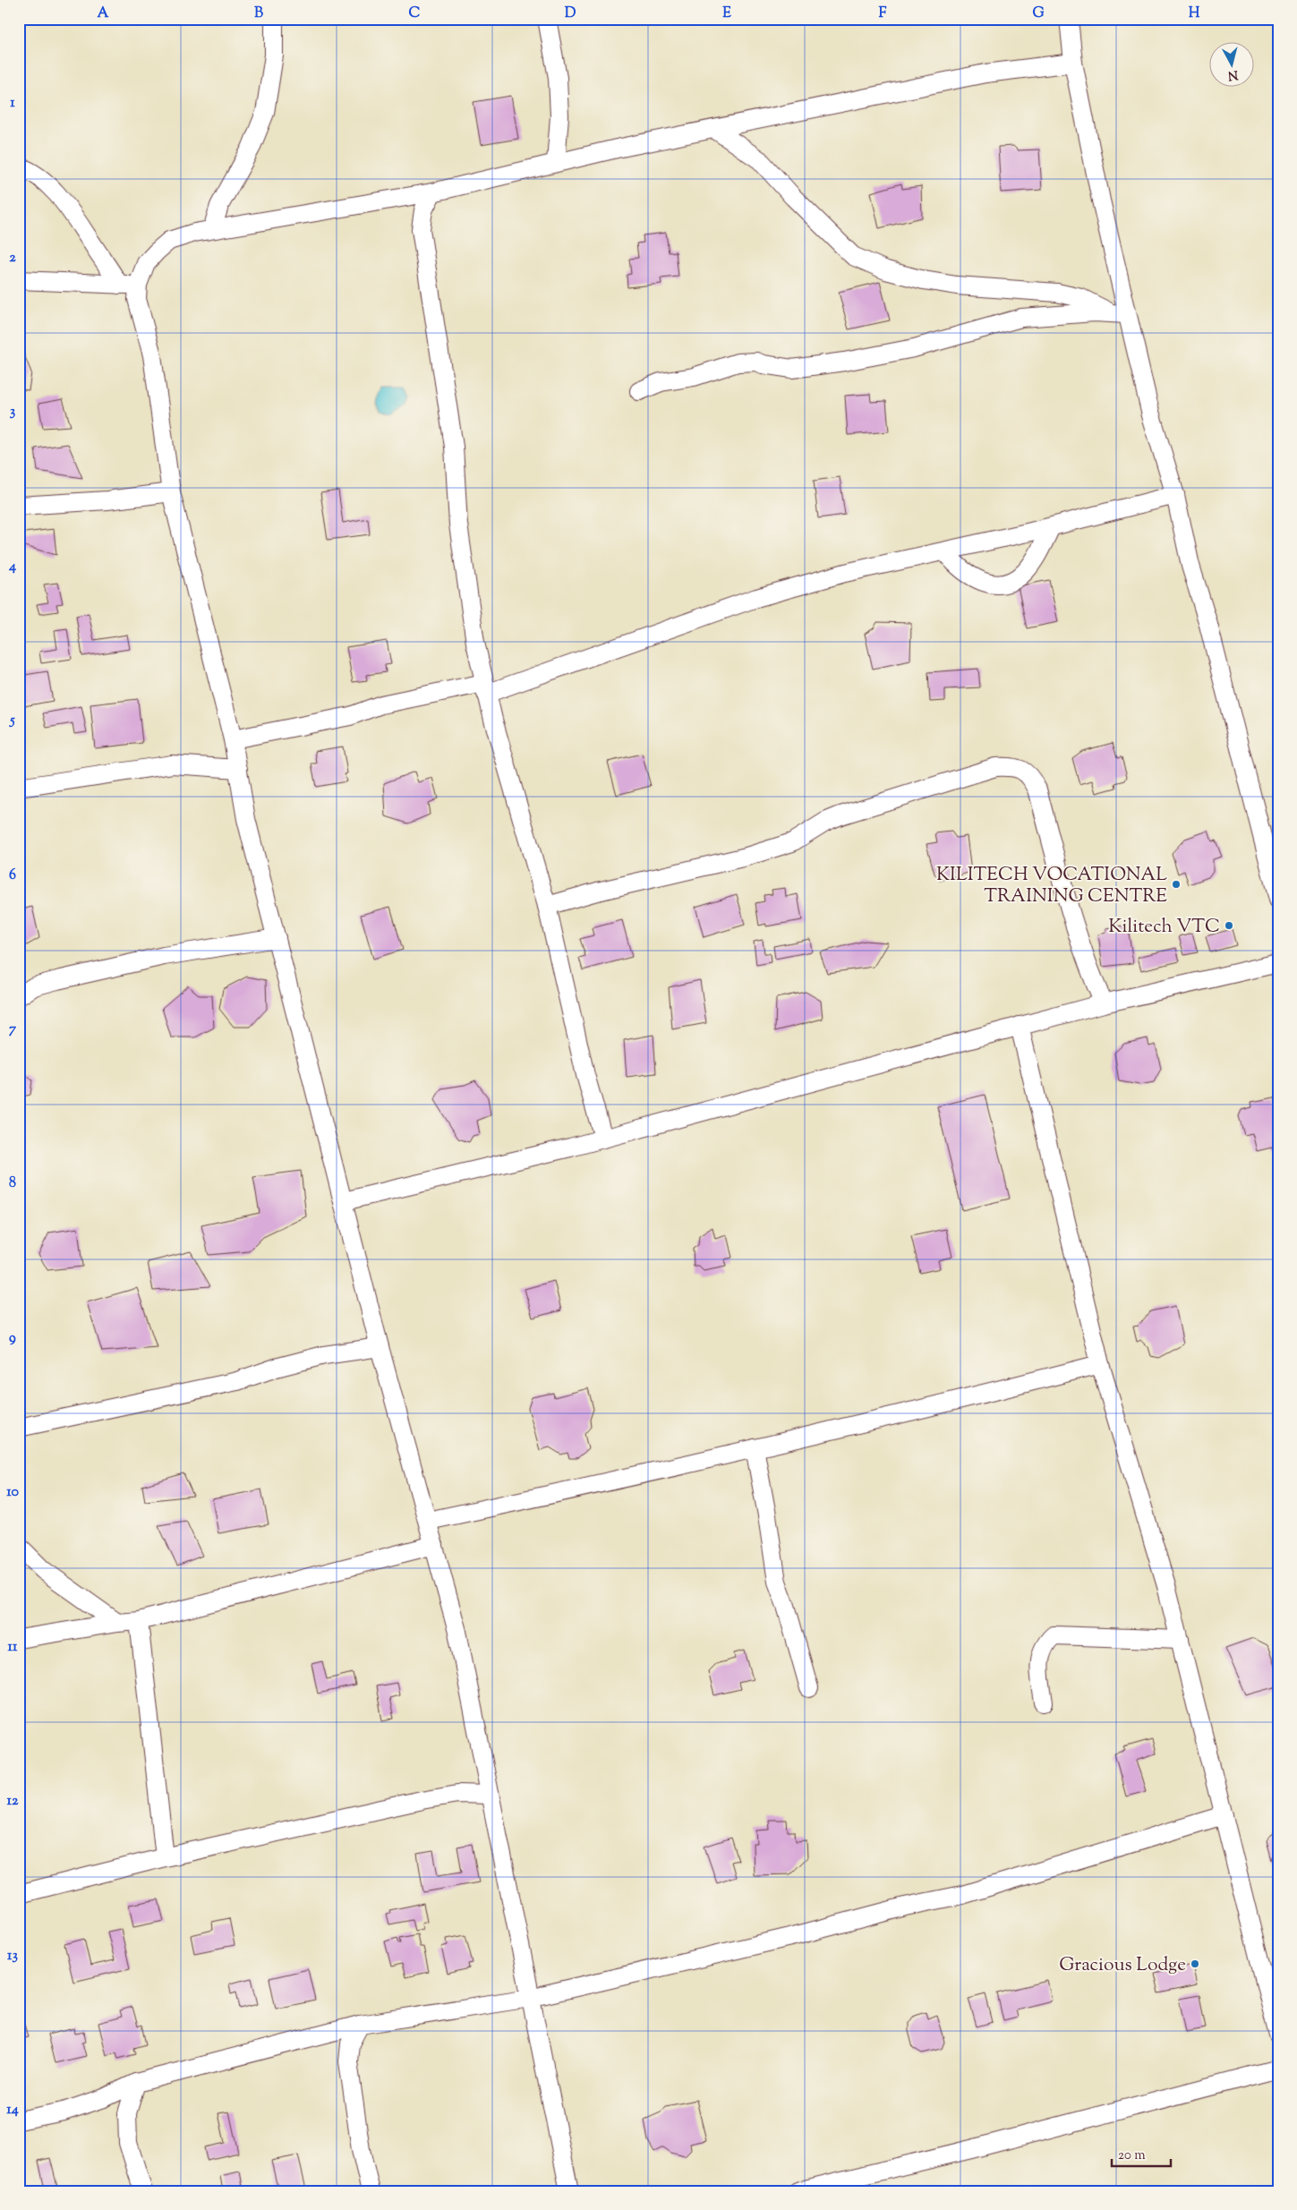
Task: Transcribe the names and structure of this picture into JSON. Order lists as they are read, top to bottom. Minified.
{"places":["KILITECH VOCATIONAL TRAINING CENTRE","Kilitech VTC","Gracious Lodge"],"scale_bar":"20 m","north":"bottom","grid":{"columns":["A","B","C","D","E","F","G","H"],"rows":["1","2","3","4","5","6","7","8","9","10","11","12","13","14"]}}
